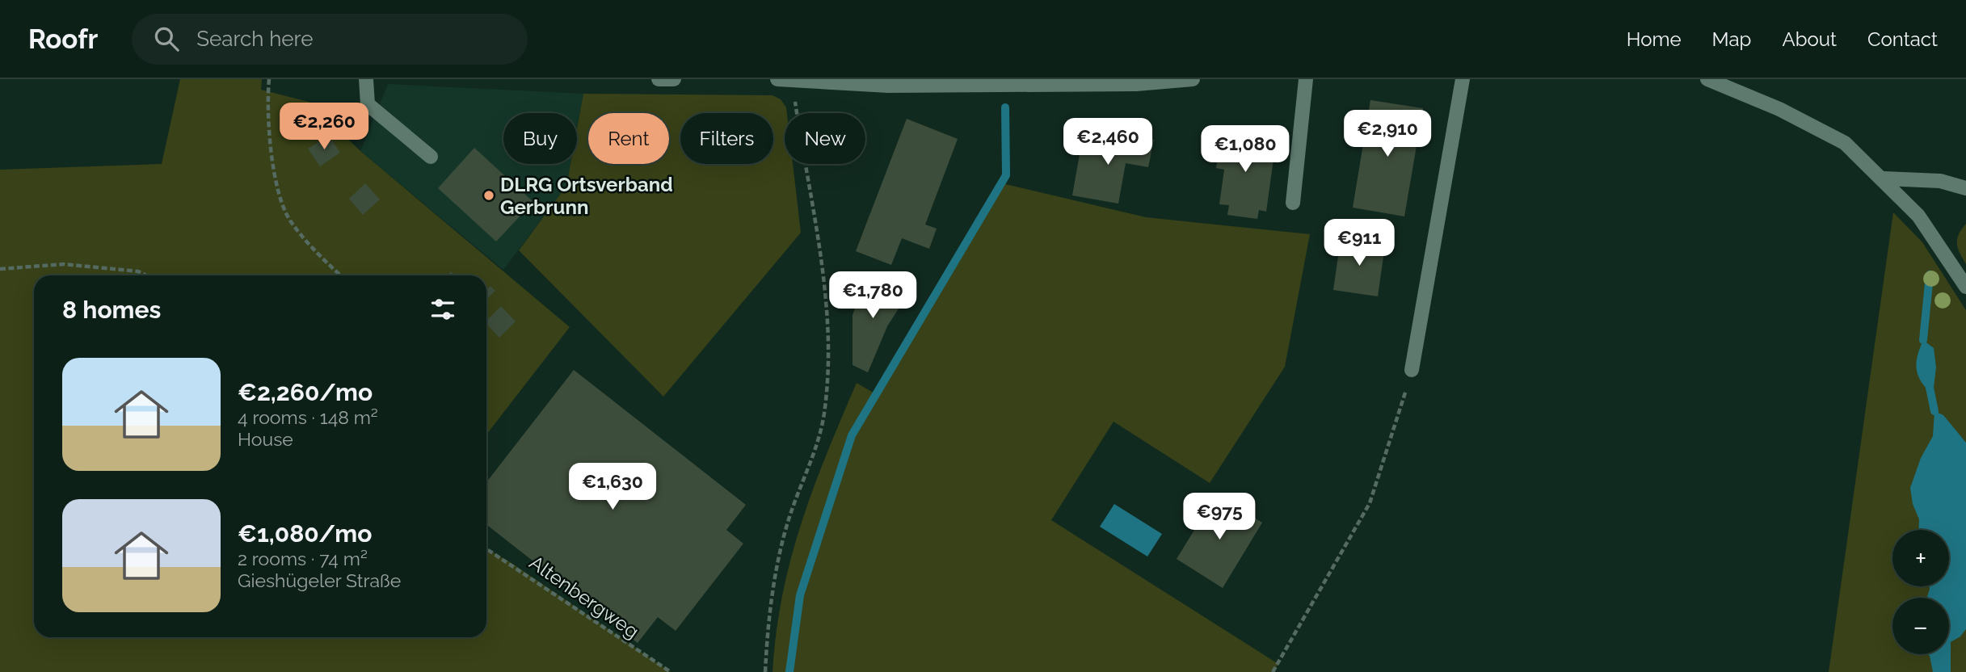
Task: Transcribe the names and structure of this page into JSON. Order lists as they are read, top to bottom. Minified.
{"streets":{"path":["Altenbergweg"]},"places":["DLRG Ortsverband Gerbrunn"],"page":{"header":"Roofr","search":"Search here","nav":["Home","Map","About","Contact"],"price":["€2,260","€2,910","€2,460","€1,080","€911","€1,780","€1,630","€975"],"chip":["Buy","Rent","Filters","New"],"heading":"8 homes","list":[{"name":"€2,260/mo","note":"4 rooms · 148 m² · House"},{"name":"€1,080/mo","note":"2 rooms · 74 m² · Gieshügeler Straße"}],"map_buttons":["+","−"]}}
